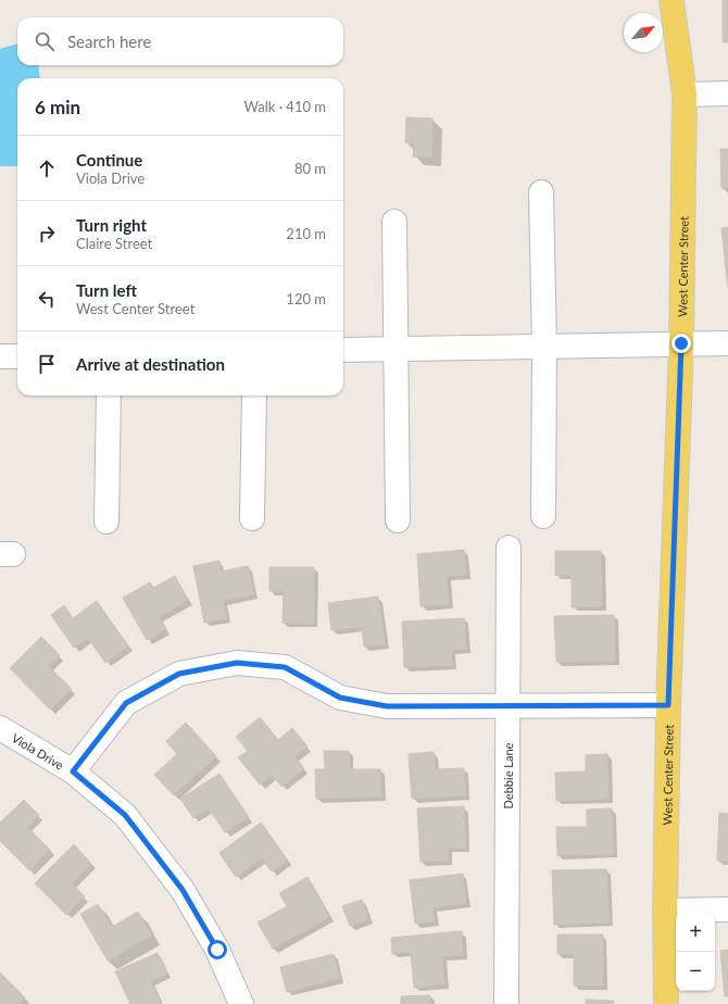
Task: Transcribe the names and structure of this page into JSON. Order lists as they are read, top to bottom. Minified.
{"streets":{"main road":["West Center Street"],"street":["Viola Drive","Debbie Lane"]},"north":"top right","page":{"search":"Search here","heading":["6 min","Walk · 410 m"],"list":[["Continue","Viola Drive","80 m"],["Turn right","Claire Street","210 m"],["Turn left","West Center Street","120 m"],"Arrive at destination"],"map_buttons":["+","−"]}}
